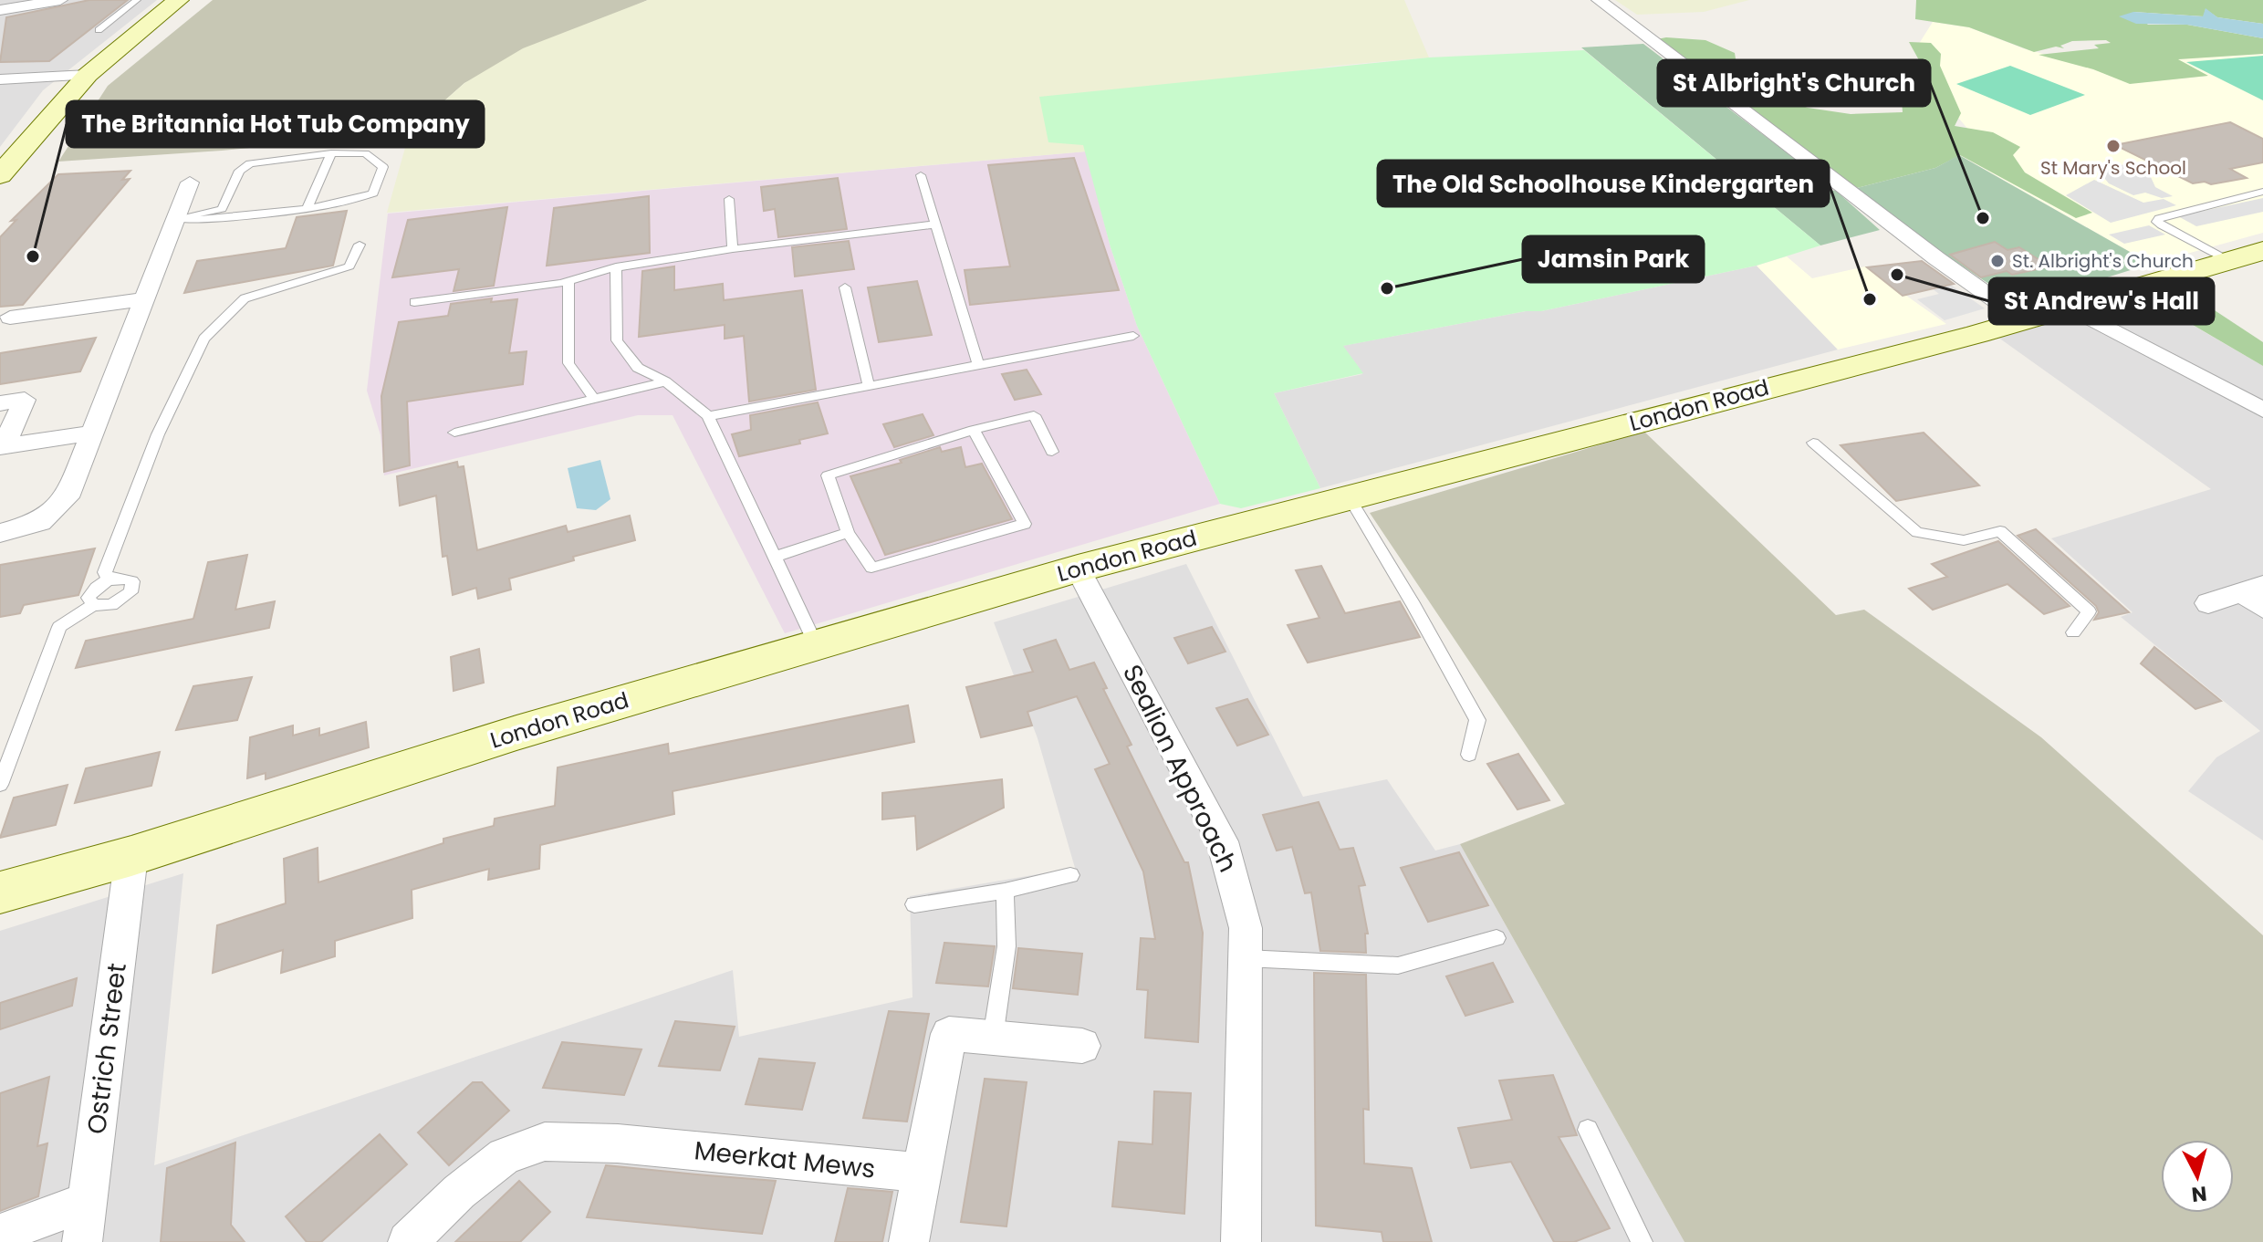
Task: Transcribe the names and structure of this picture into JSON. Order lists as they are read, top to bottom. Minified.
{"streets":{"main road":["London Road"],"street":["Sealion Approach","Ostrich Street","Meerkat Mews"]},"crossings":[["London Road","Sealion Approach"],["London Road","Ostrich Street"]],"places":["St Mary's School","St Albright's Church","The Britannia Hot Tub Company","St. Albright's Church","St Andrew's Hall","Jamsin Park","The Old Schoolhouse Kindergarten"],"north":"bottom"}
